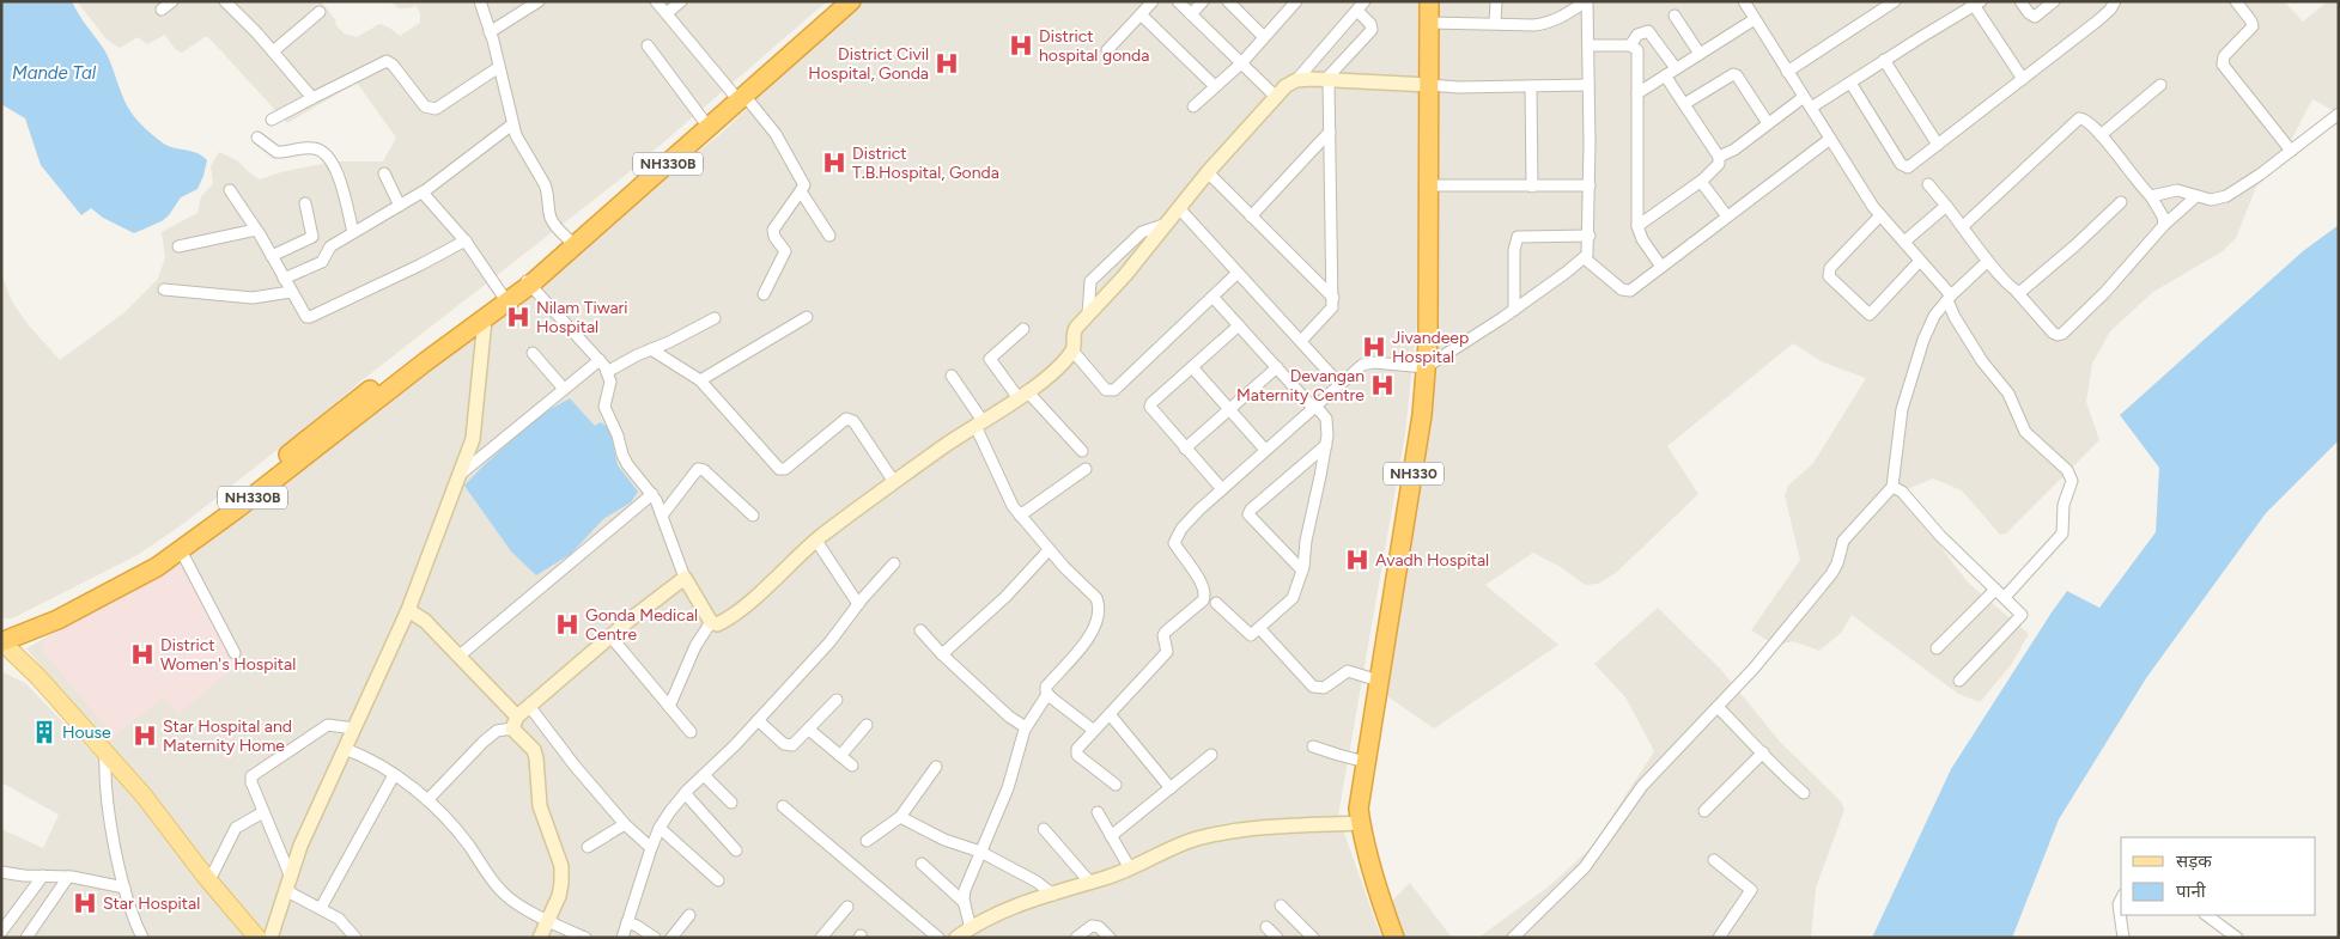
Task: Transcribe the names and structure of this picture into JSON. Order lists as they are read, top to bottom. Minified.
{"streets":{"highway":["NH330B","NH330"]},"water":["Mande Tal"],"places":{"hospital":["District hospital gonda","District Civil Hospital, Gonda","District T.B.Hospital, Gonda","Nilam Tiwari Hospital","Jivandeep Hospital","Devangan Maternity Centre","Avadh Hospital","Gonda Medical Centre","District Women's Hospital","Star Hospital and Maternity Home","Star Hospital"],"building":["House"]},"legend":["सड़क","पानी"]}
